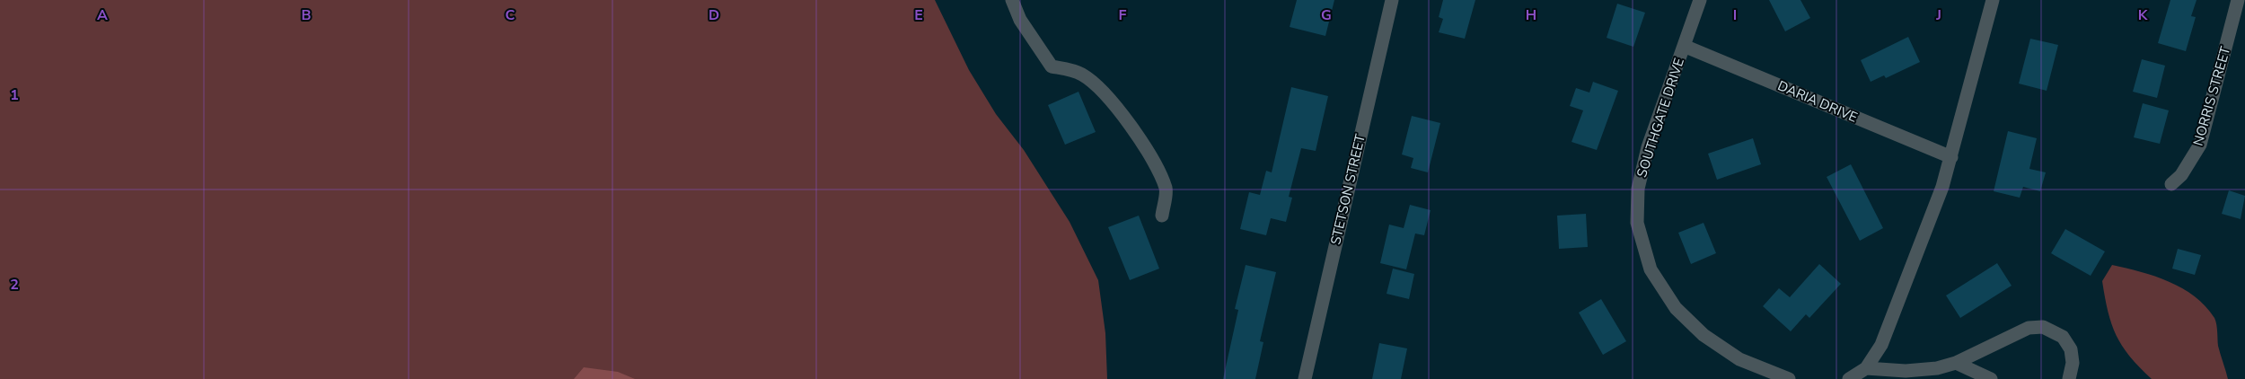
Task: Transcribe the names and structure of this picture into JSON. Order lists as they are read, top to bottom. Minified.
{"streets":{"street":["NORRIS STREET","DARIA DRIVE","SOUTHGATE DRIVE","STETSON STREET"]},"crossings":[["DARIA DRIVE","SOUTHGATE DRIVE"]],"grid":{"columns":["A","B","C","D","E","F","G","H","I","J","K"],"rows":["1","2"]}}
